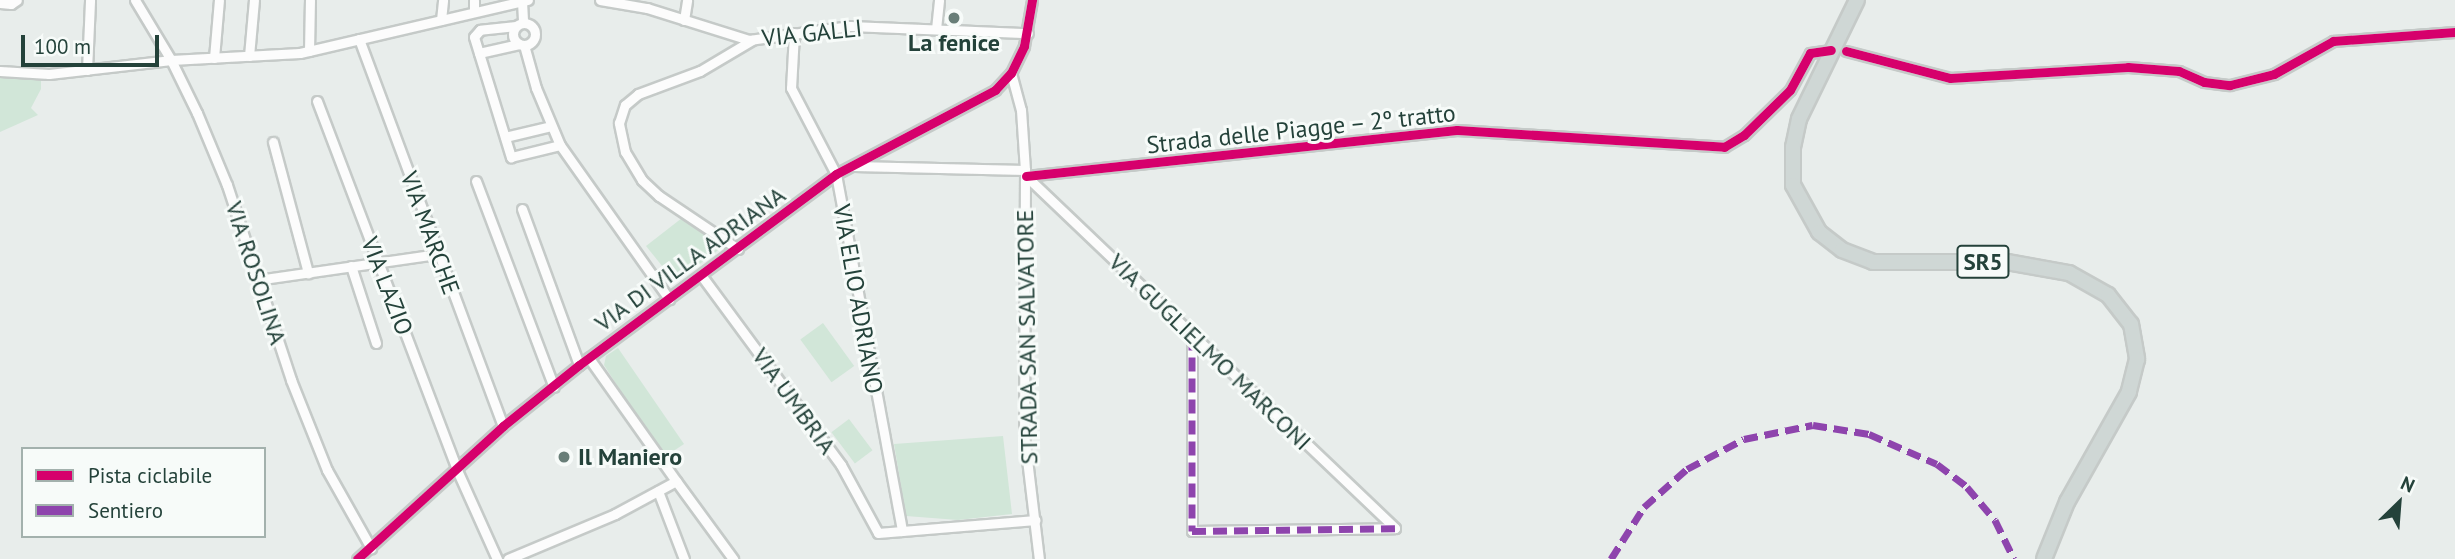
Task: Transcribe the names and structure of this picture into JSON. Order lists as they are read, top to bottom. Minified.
{"streets":{"main road":["SR5"],"street":["VIA GALLI","Strada delle Piagge – 2º tratto","VIA MARCHE","VIA DI VILLA ADRIANA","VIA ROSOLINA","VIA LAZIO","VIA ELIO ADRIANO","STRADA SAN SALVATORE","VIA GUGLIELMO MARCONI","VIA UMBRIA"]},"crossings":[["VIA GALLI","VIA DI VILLA ADRIANA"],["VIA GALLI","VIA ELIO ADRIANO"],["Strada delle Piagge – 2º tratto","SR5"],["Strada delle Piagge – 2º tratto","VIA ELIO ADRIANO"],["Strada delle Piagge – 2º tratto","STRADA SAN SALVATORE"],["Strada delle Piagge – 2º tratto","VIA GUGLIELMO MARCONI"],["VIA MARCHE","VIA DI VILLA ADRIANA"],["VIA DI VILLA ADRIANA","VIA ROSOLINA"],["VIA DI VILLA ADRIANA","VIA LAZIO"],["VIA DI VILLA ADRIANA","VIA ELIO ADRIANO"],["VIA DI VILLA ADRIANA","STRADA SAN SALVATORE"],["VIA DI VILLA ADRIANA","VIA UMBRIA"],["VIA ELIO ADRIANO","STRADA SAN SALVATORE"],["VIA ELIO ADRIANO","VIA GUGLIELMO MARCONI"],["VIA ELIO ADRIANO","VIA UMBRIA"],["STRADA SAN SALVATORE","VIA GUGLIELMO MARCONI"]],"places":["La fenice","Il Maniero"],"legend":["Pista ciclabile","Sentiero"],"scale_bar":"100 m","north":"top right"}
